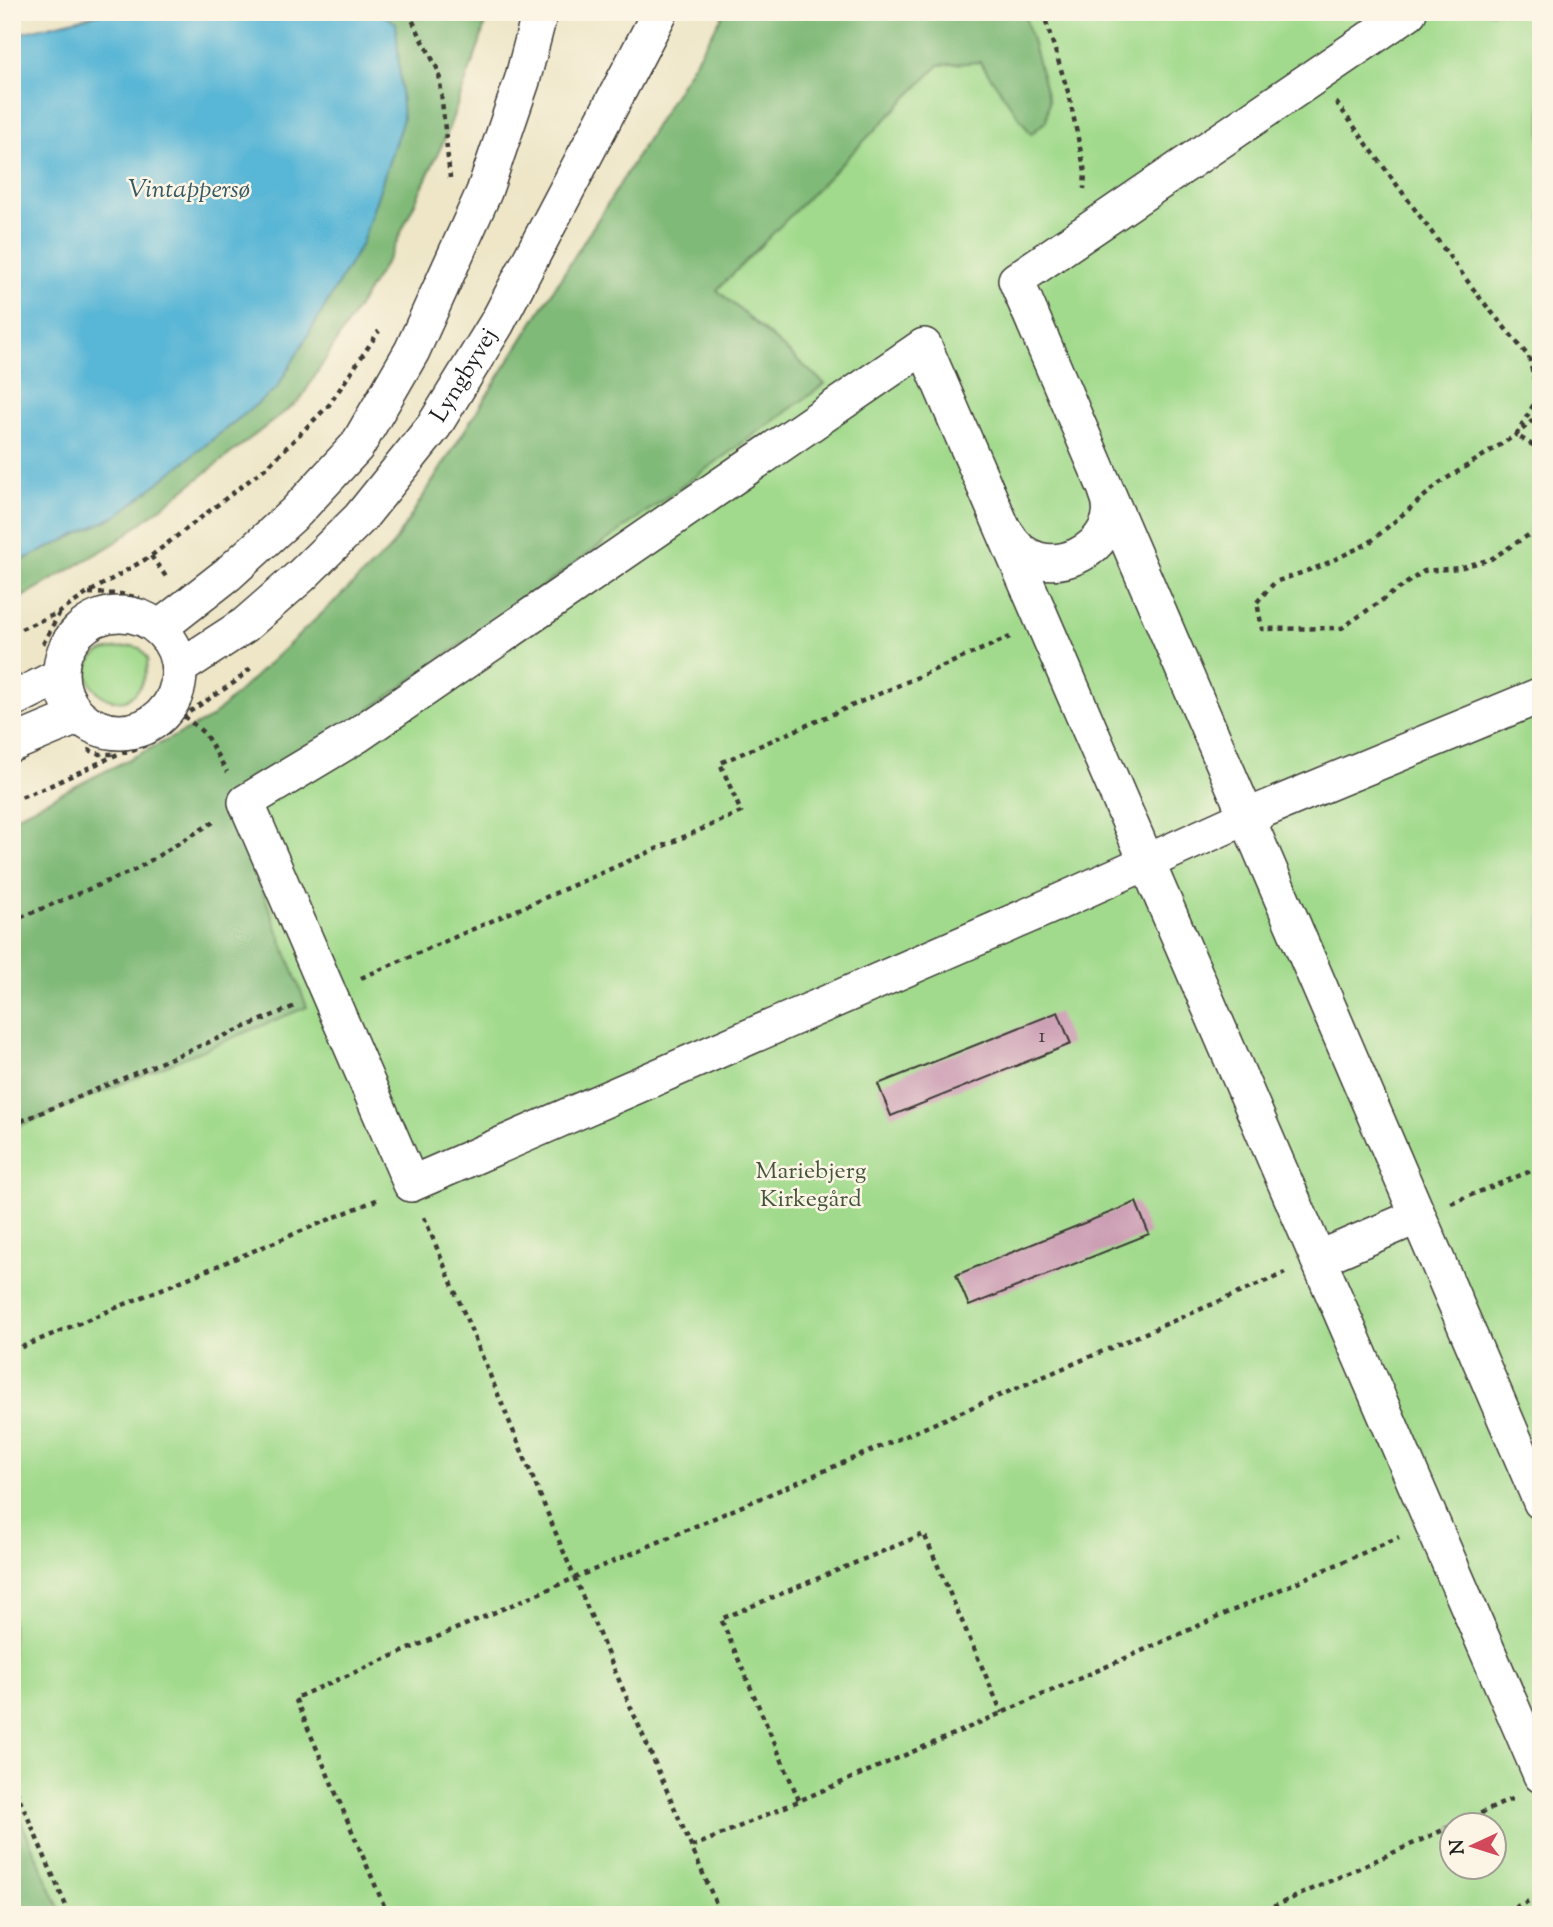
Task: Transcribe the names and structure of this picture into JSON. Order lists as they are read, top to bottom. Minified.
{"streets":{"street":["Lyngbyvej"]},"water":["Vintappersø"],"parks":["Mariebjerg Kirkegård"],"house_numbers":["1"],"north":"left"}
